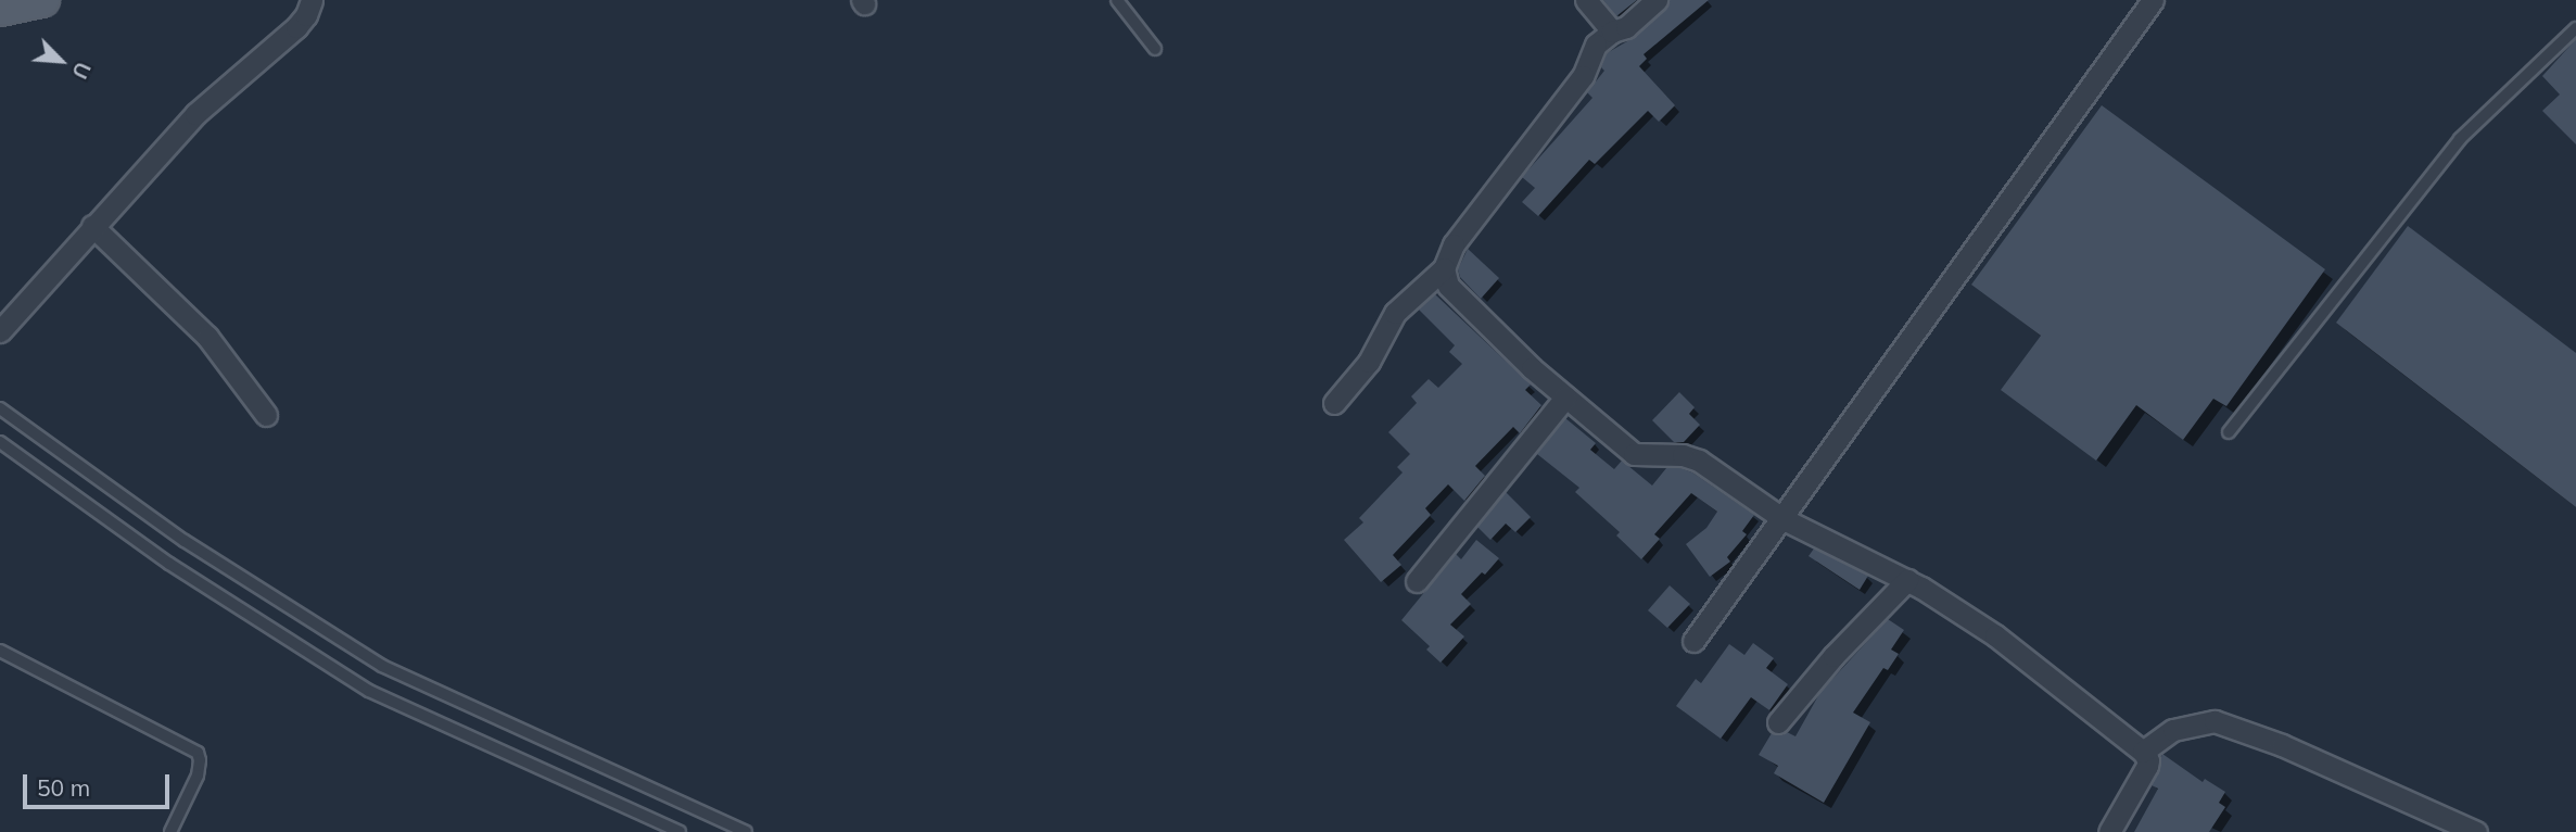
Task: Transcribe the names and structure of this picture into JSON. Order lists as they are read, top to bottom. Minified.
{"scale_bar":"50 m","north":"bottom right"}
